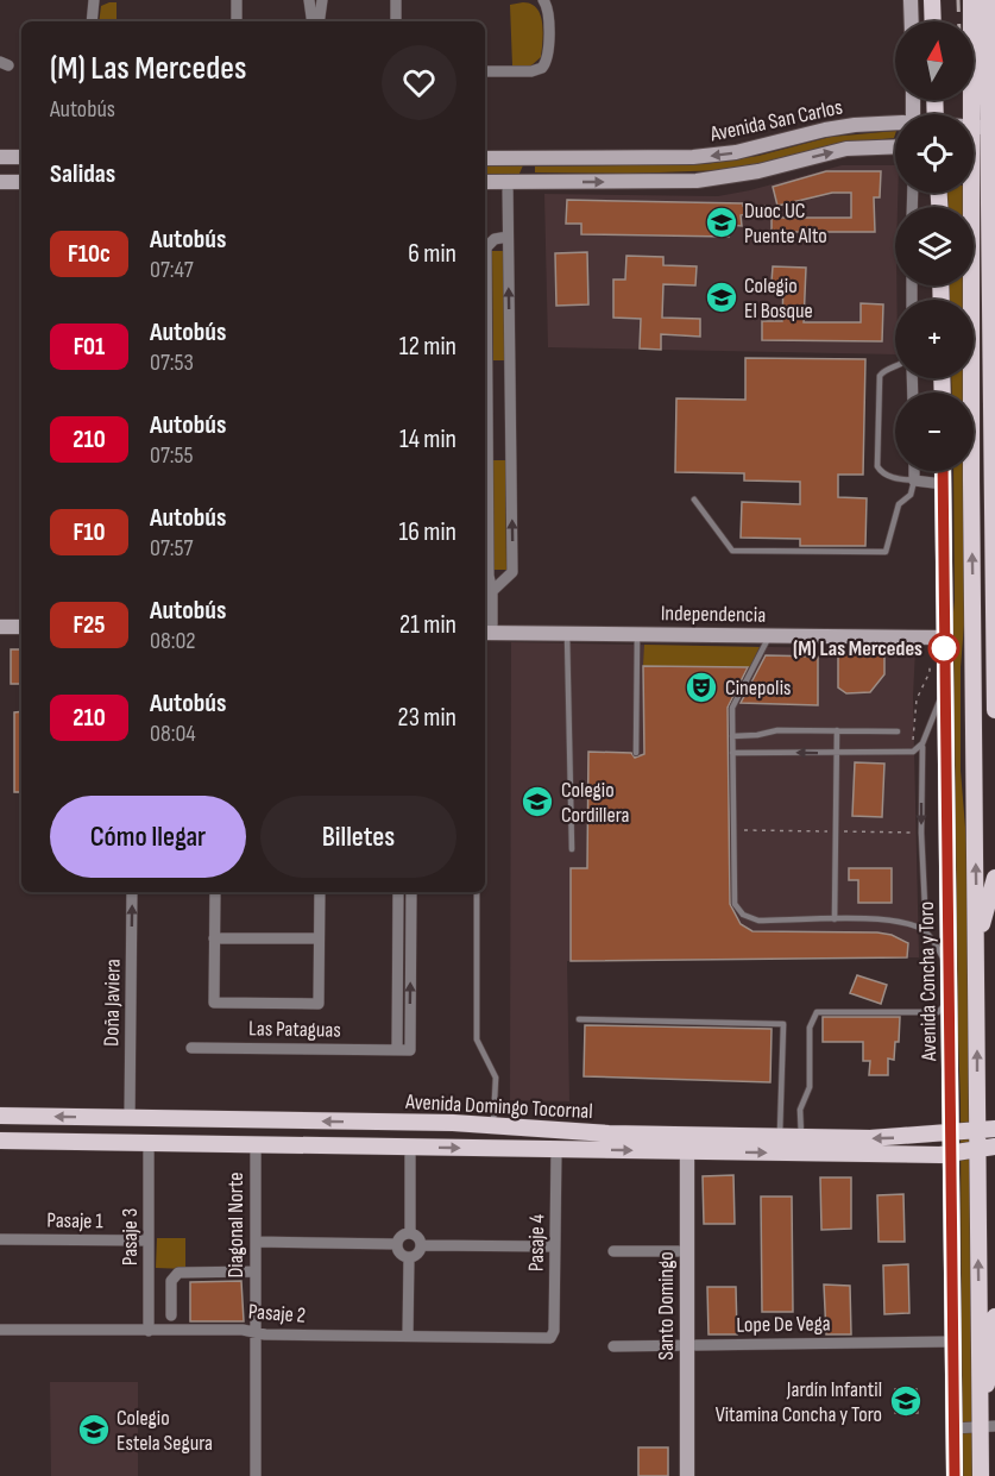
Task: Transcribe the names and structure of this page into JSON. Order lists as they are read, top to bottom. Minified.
{"streets":{"main road":["Avenida San Carlos","Independencia","Avenida Concha y Toro","Avenida Domingo Tocornal","Santo Domingo"],"street":["Doña Javiera","Las Pataguas","Pasaje 1","Diagonal Norte","Pasaje 3","Pasaje 4","Pasaje 2","Lope De Vega"]},"crossings":[["Independencia","Avenida Concha y Toro"],["Avenida Concha y Toro","Avenida Domingo Tocornal"],["Avenida Concha y Toro","Lope De Vega"],["Doña Javiera","Avenida Domingo Tocornal"],["Avenida Domingo Tocornal","Diagonal Norte"],["Avenida Domingo Tocornal","Pasaje 3"],["Avenida Domingo Tocornal","Pasaje 4"],["Avenida Domingo Tocornal","Santo Domingo"],["Pasaje 1","Pasaje 3"],["Diagonal Norte","Pasaje 2"],["Pasaje 3","Pasaje 2"],["Pasaje 4","Pasaje 2"],["Santo Domingo","Lope De Vega"]],"one_way":["Doña Javiera"],"places":{"school or university":["Duoc UC Puente Alto","Colegio El Bosque","Colegio Cordillera","Jardín Infantil Vitamina Concha y Toro","Colegio Estela Segura"],"other":["(M) Las Mercedes"],"theatre":["Cinepolis"]},"lines":["bus line F10c"],"north":"top","page":{"map_buttons":["+","−"],"heading":[["(M) Las Mercedes","Autobús"],"Salidas"],"list":[{"mark":"F10c","name":"Autobús","note":"07:47","value":"6 min"},{"mark":"F01","name":"Autobús","note":"07:53","value":"12 min"},{"mark":"210","name":"Autobús","note":"07:55","value":"14 min"},{"mark":"F10","name":"Autobús","note":"07:57","value":"16 min"},{"mark":"F25","name":"Autobús","note":"08:02","value":"21 min"},{"mark":"210","name":"Autobús","note":"08:04","value":"23 min"}],"buttons":["Cómo llegar","Billetes"]}}
